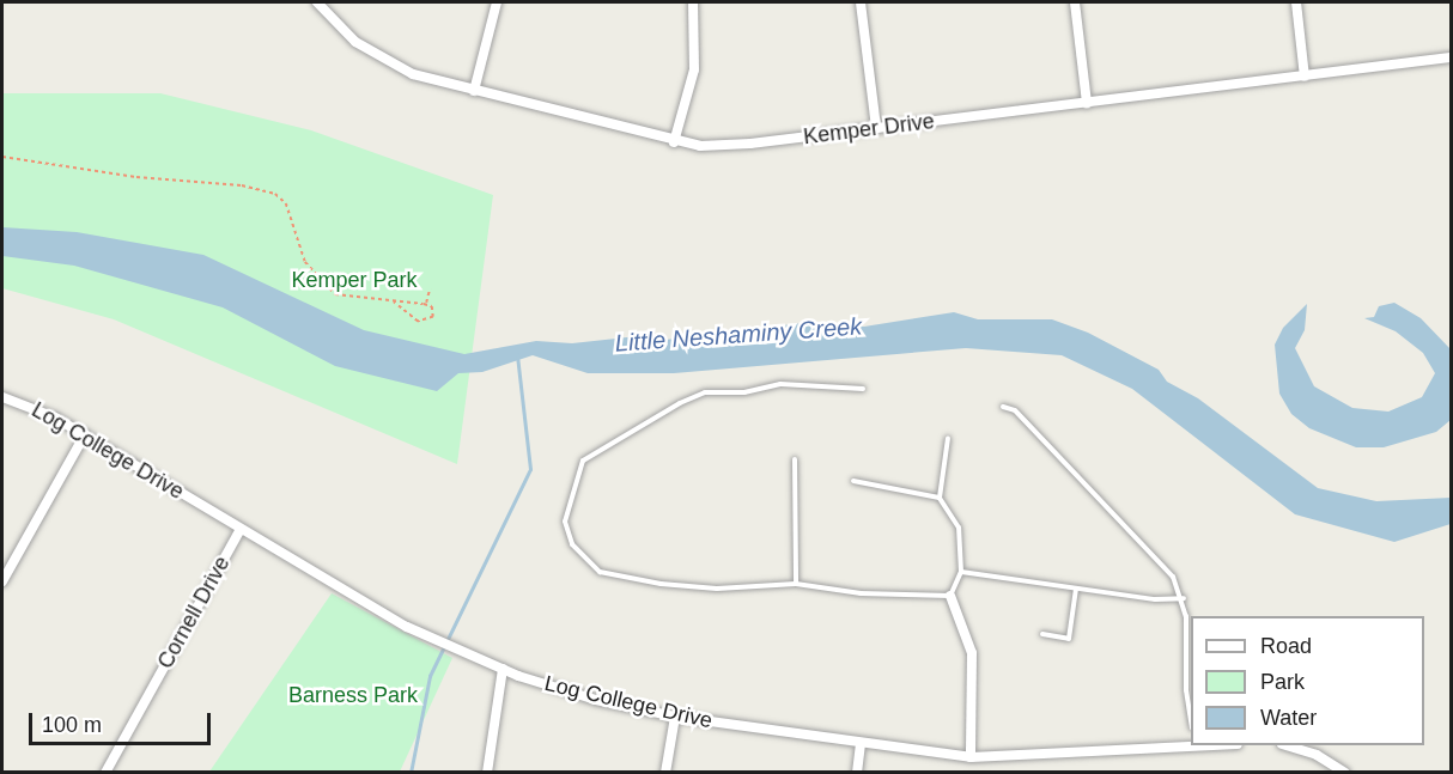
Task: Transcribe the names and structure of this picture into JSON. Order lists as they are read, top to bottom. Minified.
{"streets":{"street":["Kemper Drive","Log College Drive","Cornell Drive"]},"crossings":[["Log College Drive","Cornell Drive"]],"water":["Little Neshaminy Creek"],"parks":["Kemper Park","Barness Park"],"legend":["Road","Park","Water"],"scale_bar":"100 m"}
